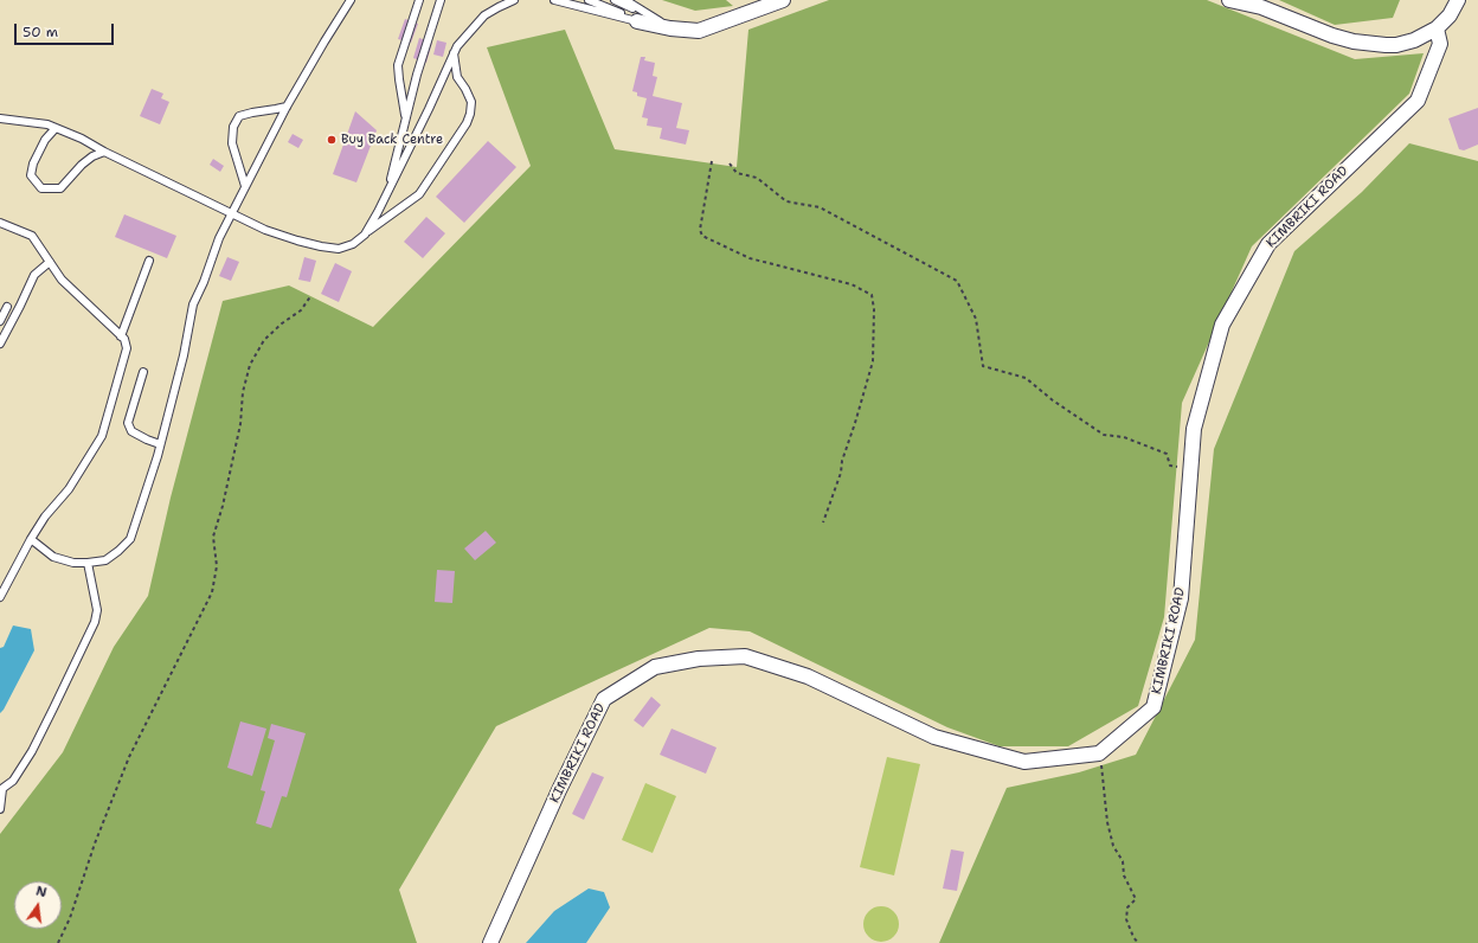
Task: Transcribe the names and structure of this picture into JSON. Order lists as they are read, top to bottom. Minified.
{"streets":{"street":["KIMBRIKI ROAD"]},"places":["Buy Back Centre"],"scale_bar":"50 m","north":"top"}
